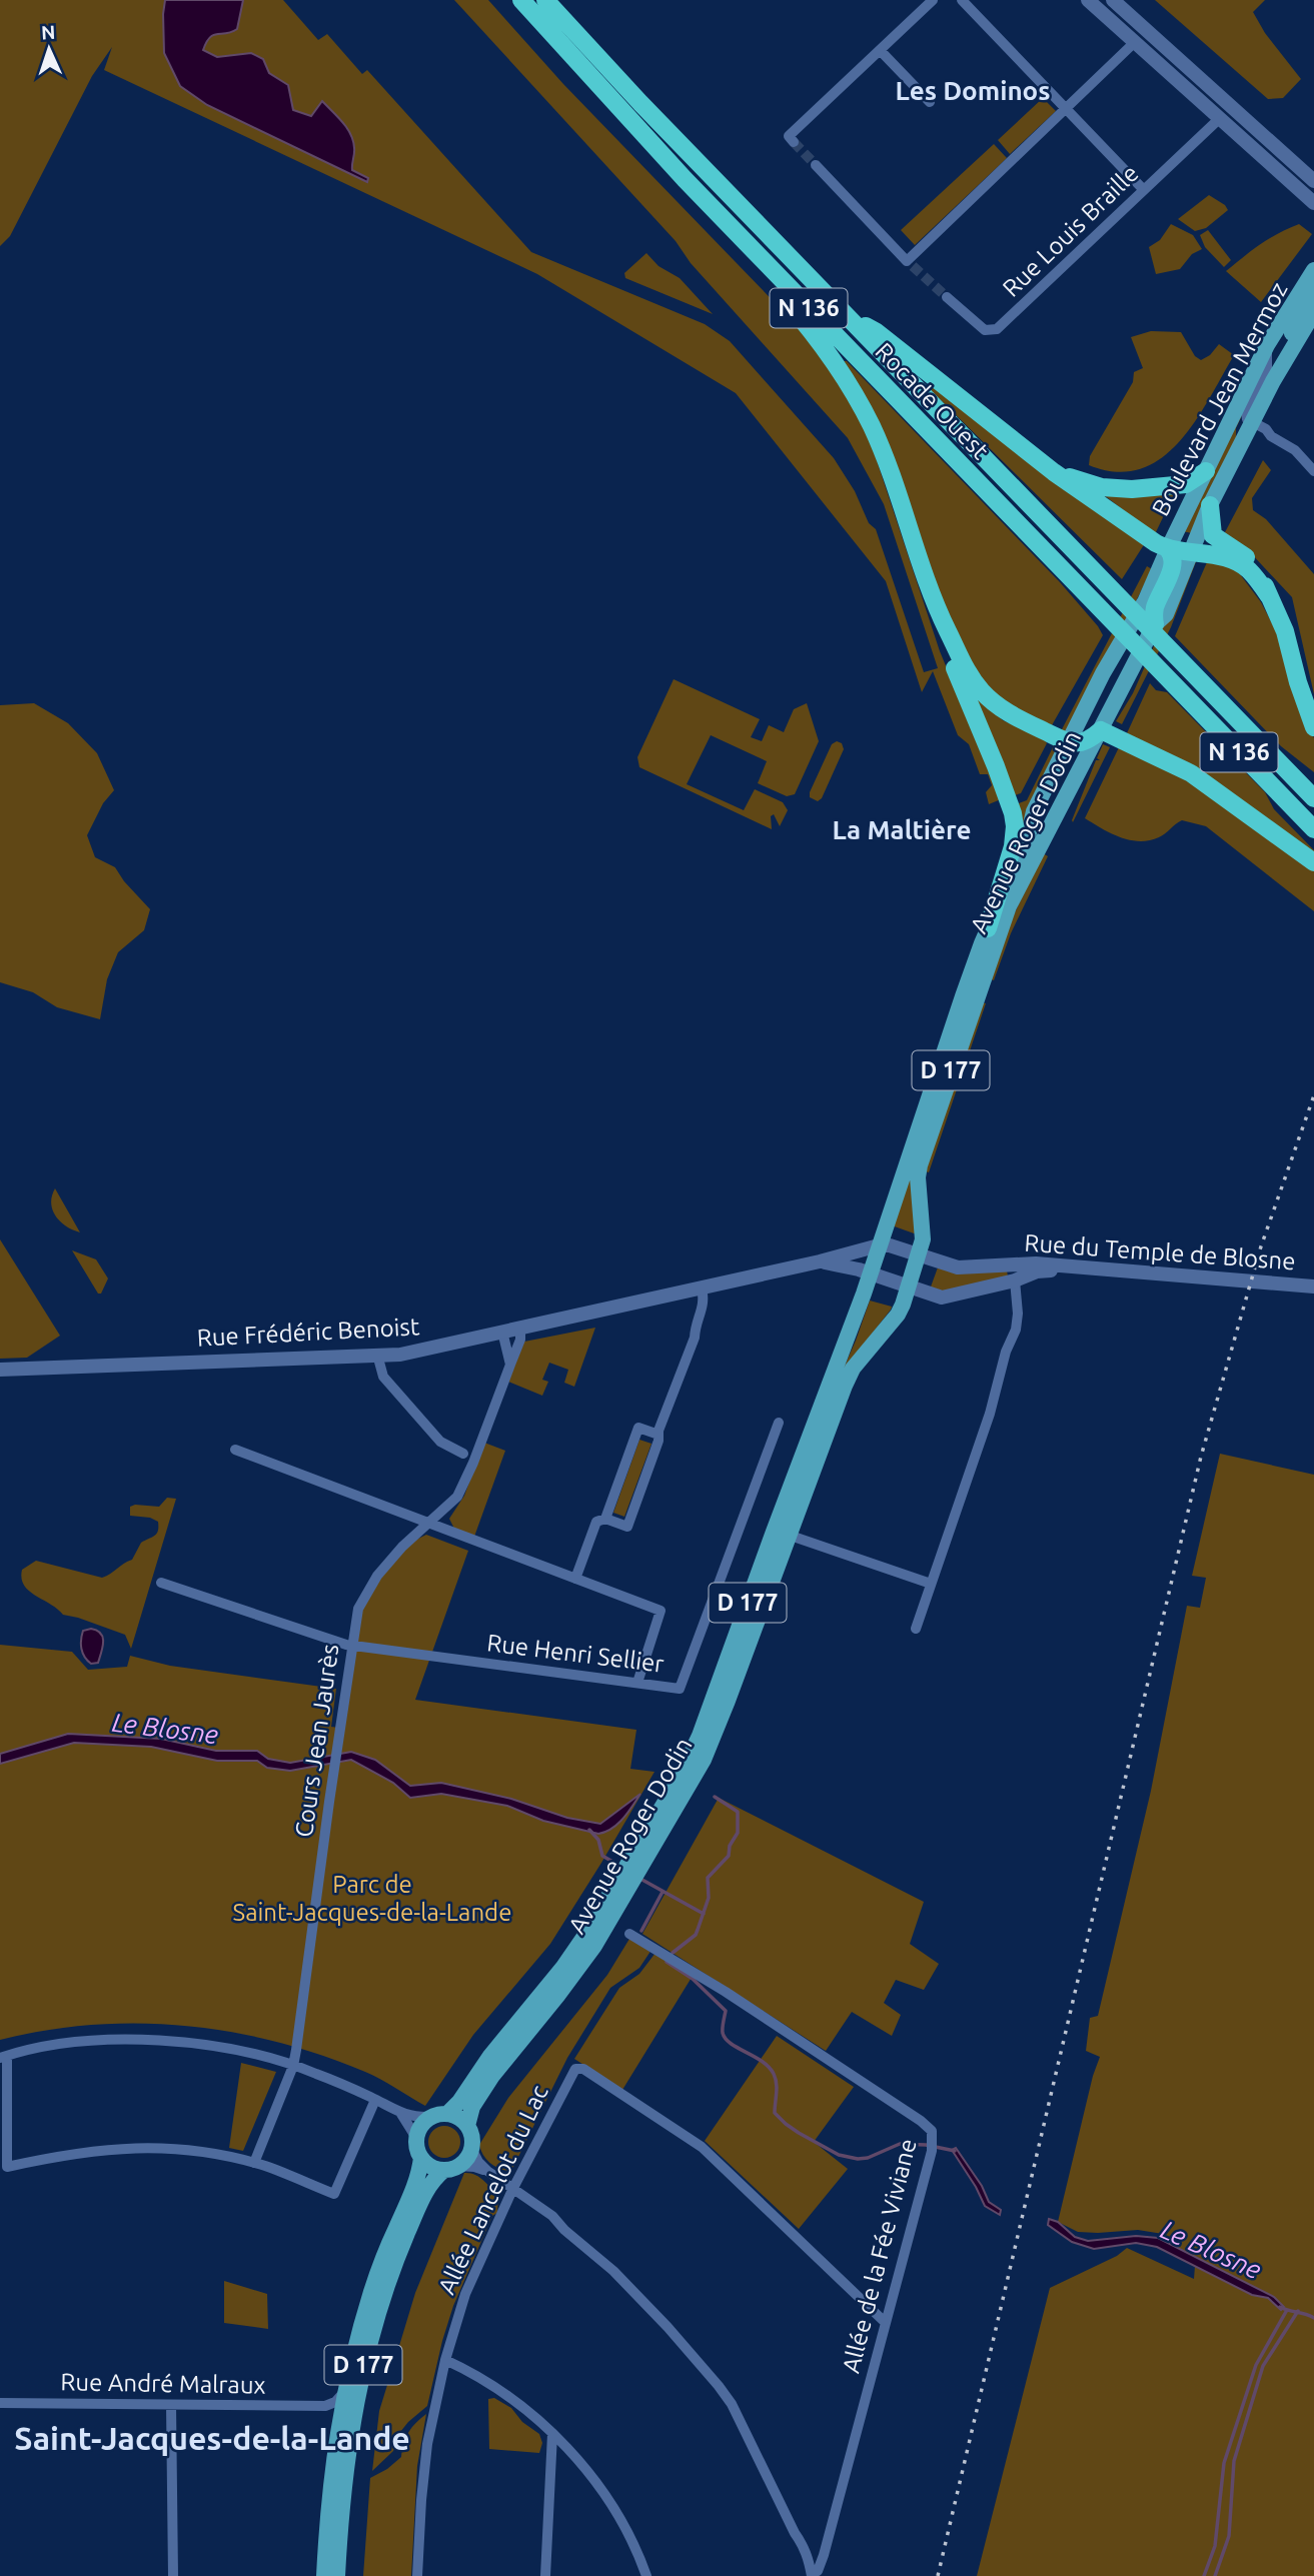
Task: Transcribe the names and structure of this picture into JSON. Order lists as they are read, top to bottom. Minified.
{"streets":{"highway":["N 136","Rocade Ouest"],"main road":["Boulevard Jean Mermoz","Avenue Roger Dodin","D 177"],"street":["Rue Louis Braille","Rue du Temple de Blosne","Rue Frédéric Benoist","Rue Henri Sellier","Cours Jean Jaurès","Allée Lancelot du Lac","Allée de la Fée Viviane","Rue André Malraux"]},"crossings":[["Boulevard Jean Mermoz","D 177"],["Avenue Roger Dodin","D 177"],["Avenue Roger Dodin","Rue du Temple de Blosne"],["Avenue Roger Dodin","Rue Frédéric Benoist"],["D 177","Rue André Malraux"],["Rue du Temple de Blosne","Rue Frédéric Benoist"],["Rue Frédéric Benoist","Cours Jean Jaurès"],["Rue Henri Sellier","Cours Jean Jaurès"],["Allée Lancelot du Lac","Allée de la Fée Viviane"]],"districts":["Les Dominos","La Maltière","Saint-Jacques-de-la-Lande"],"water":["Le Blosne"],"parks":["Parc de Saint-Jacques-de-la-Lande"],"north":"top"}
